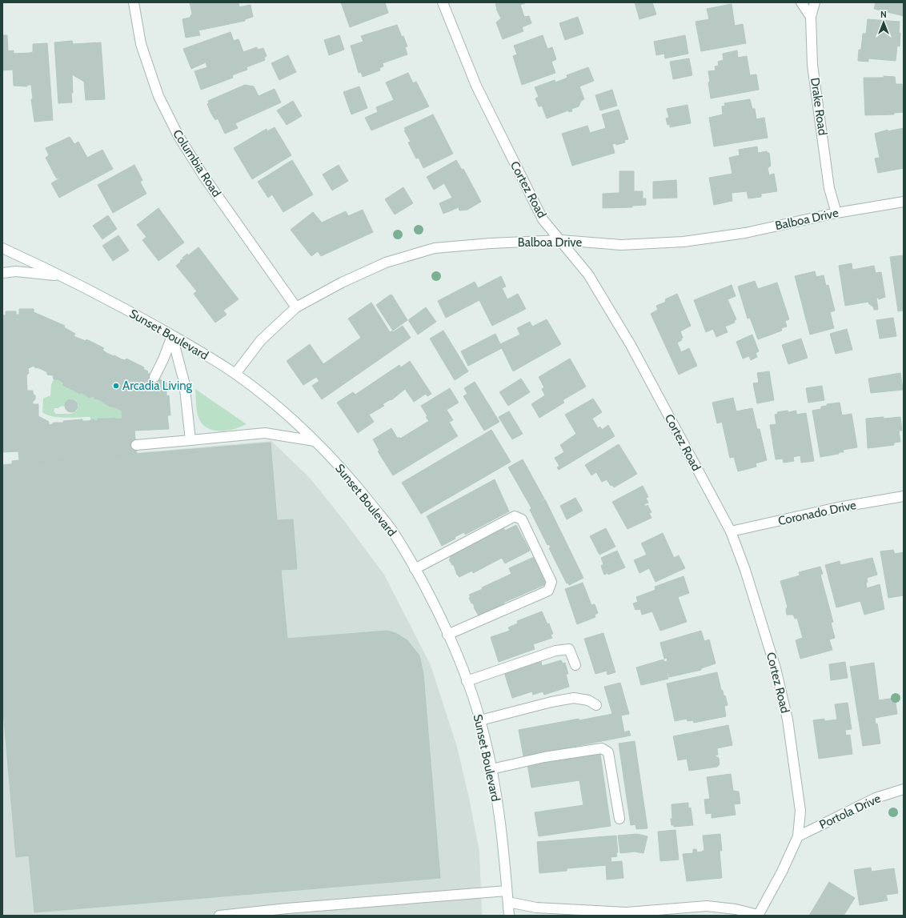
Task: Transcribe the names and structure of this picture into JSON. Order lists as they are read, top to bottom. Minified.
{"streets":{"street":["Drake Road","Columbia Road","Cortez Road","Balboa Drive","Sunset Boulevard","Coronado Drive","Portola Drive"]},"crossings":[["Drake Road","Balboa Drive"],["Columbia Road","Balboa Drive"],["Cortez Road","Balboa Drive"],["Cortez Road","Coronado Drive"],["Cortez Road","Portola Drive"],["Balboa Drive","Sunset Boulevard"]],"places":["Arcadia Living"],"north":"top"}
